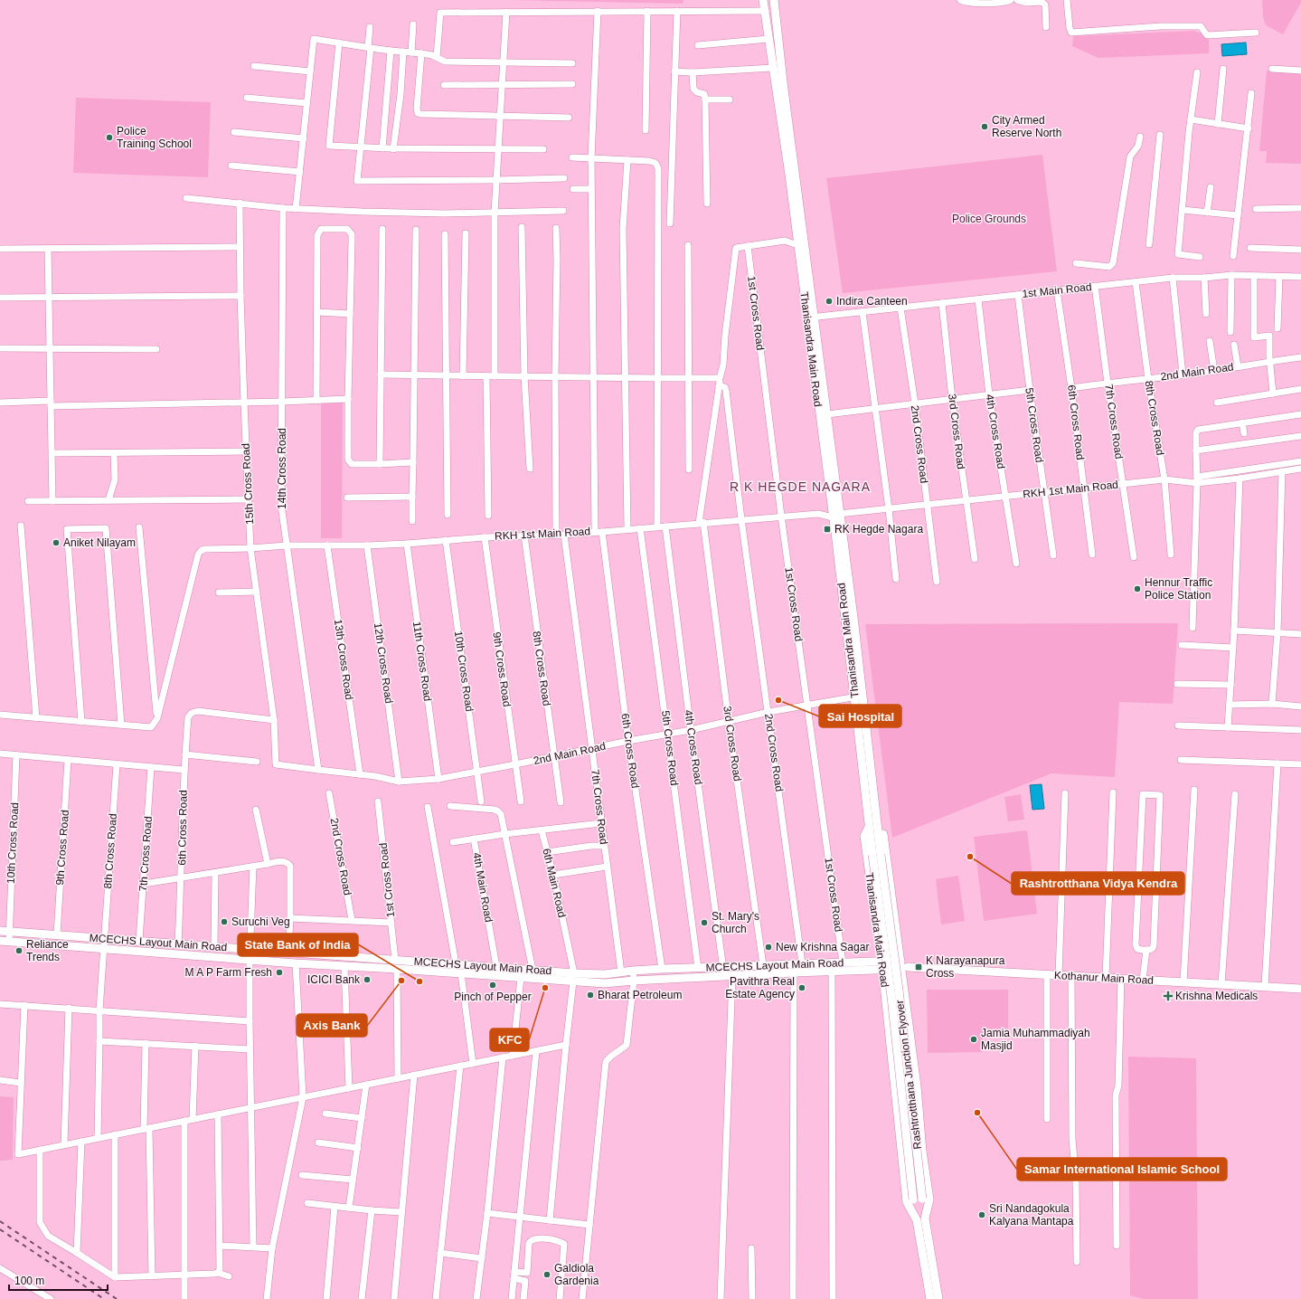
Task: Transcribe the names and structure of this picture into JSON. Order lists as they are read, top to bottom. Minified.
{"streets":{"main road":["Thanisandra Main Road","MCECHS Layout Main Road","Kothanur Main Road","Rashtrotthana Junction Flyover"],"street":["1st Main Road","1st Cross Road","2nd Main Road","8th Cross Road","7th Cross Road","6th Cross Road","5th Cross Road","3rd Cross Road","4th Cross Road","2nd Cross Road","14th Cross Road","15th Cross Road","RKH 1st Main Road","13th Cross Road","11th Cross Road","12th Cross Road","9th Cross Road","10th Cross Road","6th Main Road","4th Main Road"]},"crossings":[["1st Main Road","Thanisandra Main Road"],["1st Main Road","8th Cross Road"],["1st Main Road","7th Cross Road"],["1st Main Road","6th Cross Road"],["1st Main Road","5th Cross Road"],["1st Main Road","3rd Cross Road"],["1st Main Road","4th Cross Road"],["1st Main Road","2nd Cross Road"],["1st Cross Road","2nd Main Road"],["1st Cross Road","3rd Cross Road"],["1st Cross Road","RKH 1st Main Road"],["1st Cross Road","MCECHS Layout Main Road"],["Thanisandra Main Road","2nd Main Road"],["Thanisandra Main Road","RKH 1st Main Road"],["Thanisandra Main Road","MCECHS Layout Main Road"],["Thanisandra Main Road","Kothanur Main Road"],["Thanisandra Main Road","Rashtrotthana Junction Flyover"],["2nd Main Road","8th Cross Road"],["2nd Main Road","7th Cross Road"],["2nd Main Road","6th Cross Road"],["2nd Main Road","5th Cross Road"],["2nd Main Road","3rd Cross Road"],["2nd Main Road","4th Cross Road"],["2nd Main Road","2nd Cross Road"],["2nd Main Road","14th Cross Road"],["2nd Main Road","15th Cross Road"],["2nd Main Road","13th Cross Road"],["2nd Main Road","11th Cross Road"],["2nd Main Road","12th Cross Road"],["2nd Main Road","9th Cross Road"],["2nd Main Road","10th Cross Road"],["8th Cross Road","RKH 1st Main Road"],["8th Cross Road","MCECHS Layout Main Road"],["7th Cross Road","RKH 1st Main Road"],["7th Cross Road","MCECHS Layout Main Road"],["6th Cross Road","15th Cross Road"],["6th Cross Road","RKH 1st Main Road"],["6th Cross Road","MCECHS Layout Main Road"],["5th Cross Road","RKH 1st Main Road"],["5th Cross Road","MCECHS Layout Main Road"],["3rd Cross Road","2nd Cross Road"],["3rd Cross Road","RKH 1st Main Road"],["3rd Cross Road","MCECHS Layout Main Road"],["4th Cross Road","RKH 1st Main Road"],["4th Cross Road","MCECHS Layout Main Road"],["2nd Cross Road","RKH 1st Main Road"],["2nd Cross Road","MCECHS Layout Main Road"],["14th Cross Road","RKH 1st Main Road"],["15th Cross Road","RKH 1st Main Road"],["RKH 1st Main Road","13th Cross Road"],["RKH 1st Main Road","11th Cross Road"],["RKH 1st Main Road","12th Cross Road"],["RKH 1st Main Road","9th Cross Road"],["RKH 1st Main Road","10th Cross Road"],["9th Cross Road","MCECHS Layout Main Road"],["10th Cross Road","MCECHS Layout Main Road"],["6th Main Road","MCECHS Layout Main Road"],["4th Main Road","MCECHS Layout Main Road"],["MCECHS Layout Main Road","Kothanur Main Road"]],"districts":["R K HEGDE NAGARA"],"parks":["Police Grounds"],"places":{"other":["City Armed Reserve North","Police Training School","Indira Canteen","Aniket Nilayam","Hennur Traffic Police Station","Sai Hospital","Rashtrotthana Vidya Kendra","Suruchi Veg","St. Mary's Church","New Krishna Sagar","Reliance Trends","M A P Farm Fresh","ICICI Bank","Axis Bank","State Bank of India","Pinch of Pepper","KFC","Pavithra Real Estate Agency","Bharat Petroleum","Jamia Muhammadiyah Masjid","Samar International Islamic School","Sri Nandagokula Kalyana Mantapa","Galdiola Gardenia"],"transit":["RK Hegde Nagara","K Narayanapura Cross"],"health":["Krishna Medicals"]},"scale_bar":"100 m"}
